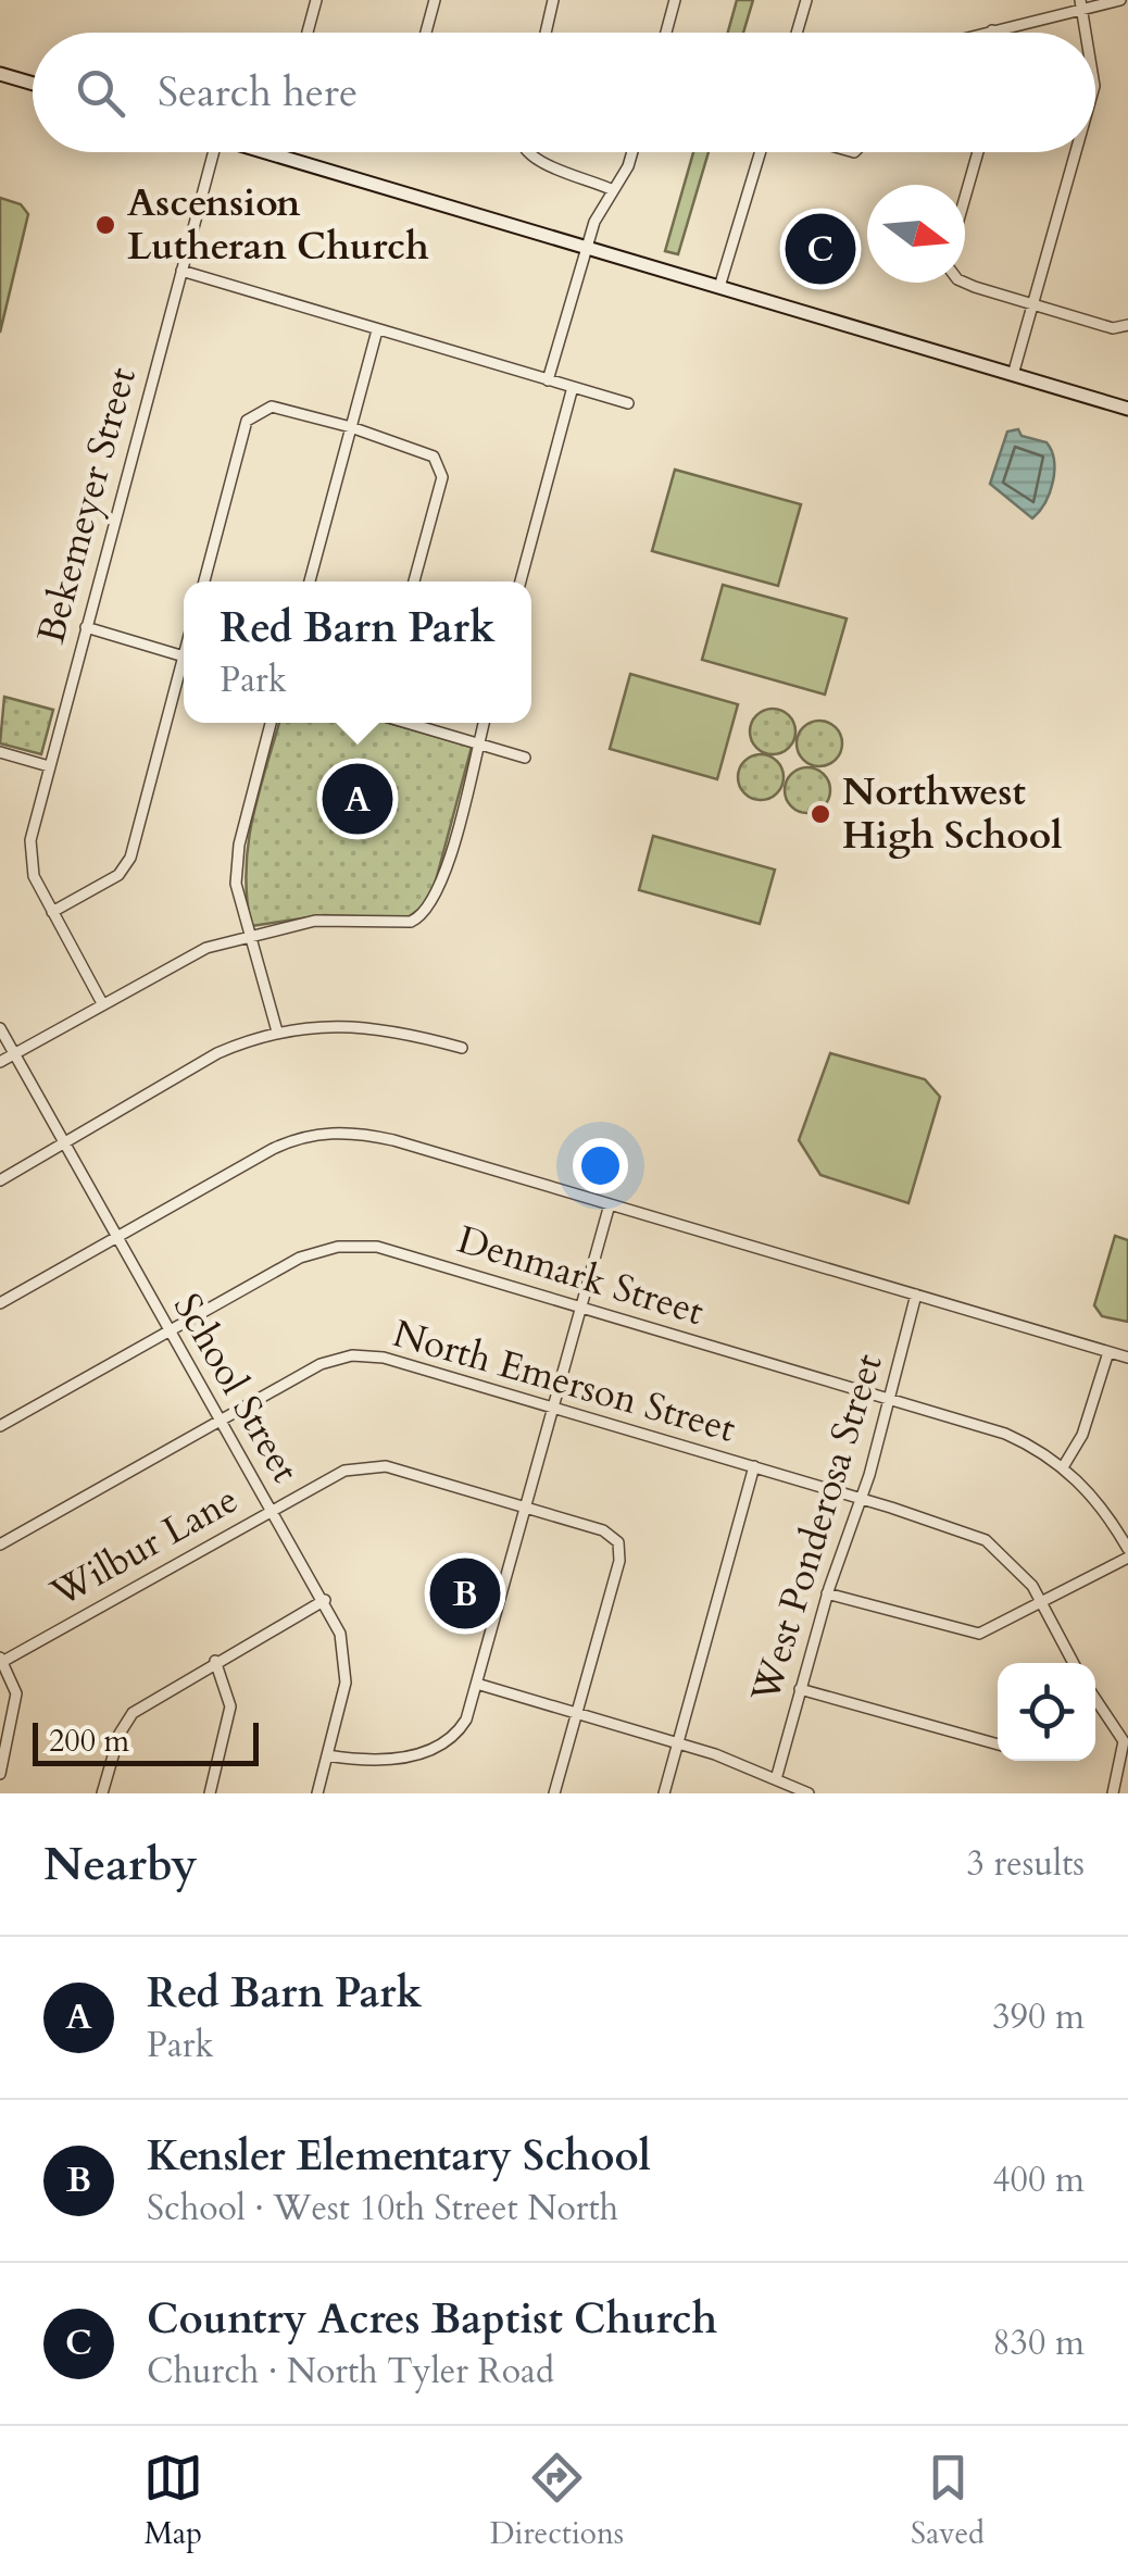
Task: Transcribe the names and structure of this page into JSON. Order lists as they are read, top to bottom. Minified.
{"streets":{"street":["Bekemeyer Street","Denmark Street","North Emerson Street","School Street","West Ponderosa Street","Wilbur Lane"]},"crossings":[["Denmark Street","School Street"],["Denmark Street","West Ponderosa Street"],["North Emerson Street","School Street"],["North Emerson Street","West Ponderosa Street"],["School Street","Wilbur Lane"]],"places":["Ascension Lutheran Church","Northwest High School"],"scale_bar":"200 m","north":"right","page":{"search":"Search here","pins":["C","A","B"],"popup":["Red Barn Park","Park"],"scale":"200 m","heading":["Nearby","3 results"],"list":[{"mark":"A","name":"Red Barn Park","note":"Park","value":"390 m"},{"mark":"B","name":"Kensler Elementary School","note":"School · West 10th Street North","value":"400 m"},{"mark":"C","name":"Country Acres Baptist Church","note":"Church · North Tyler Road","value":"830 m"}],"nav":["Map","Directions","Saved"]}}
